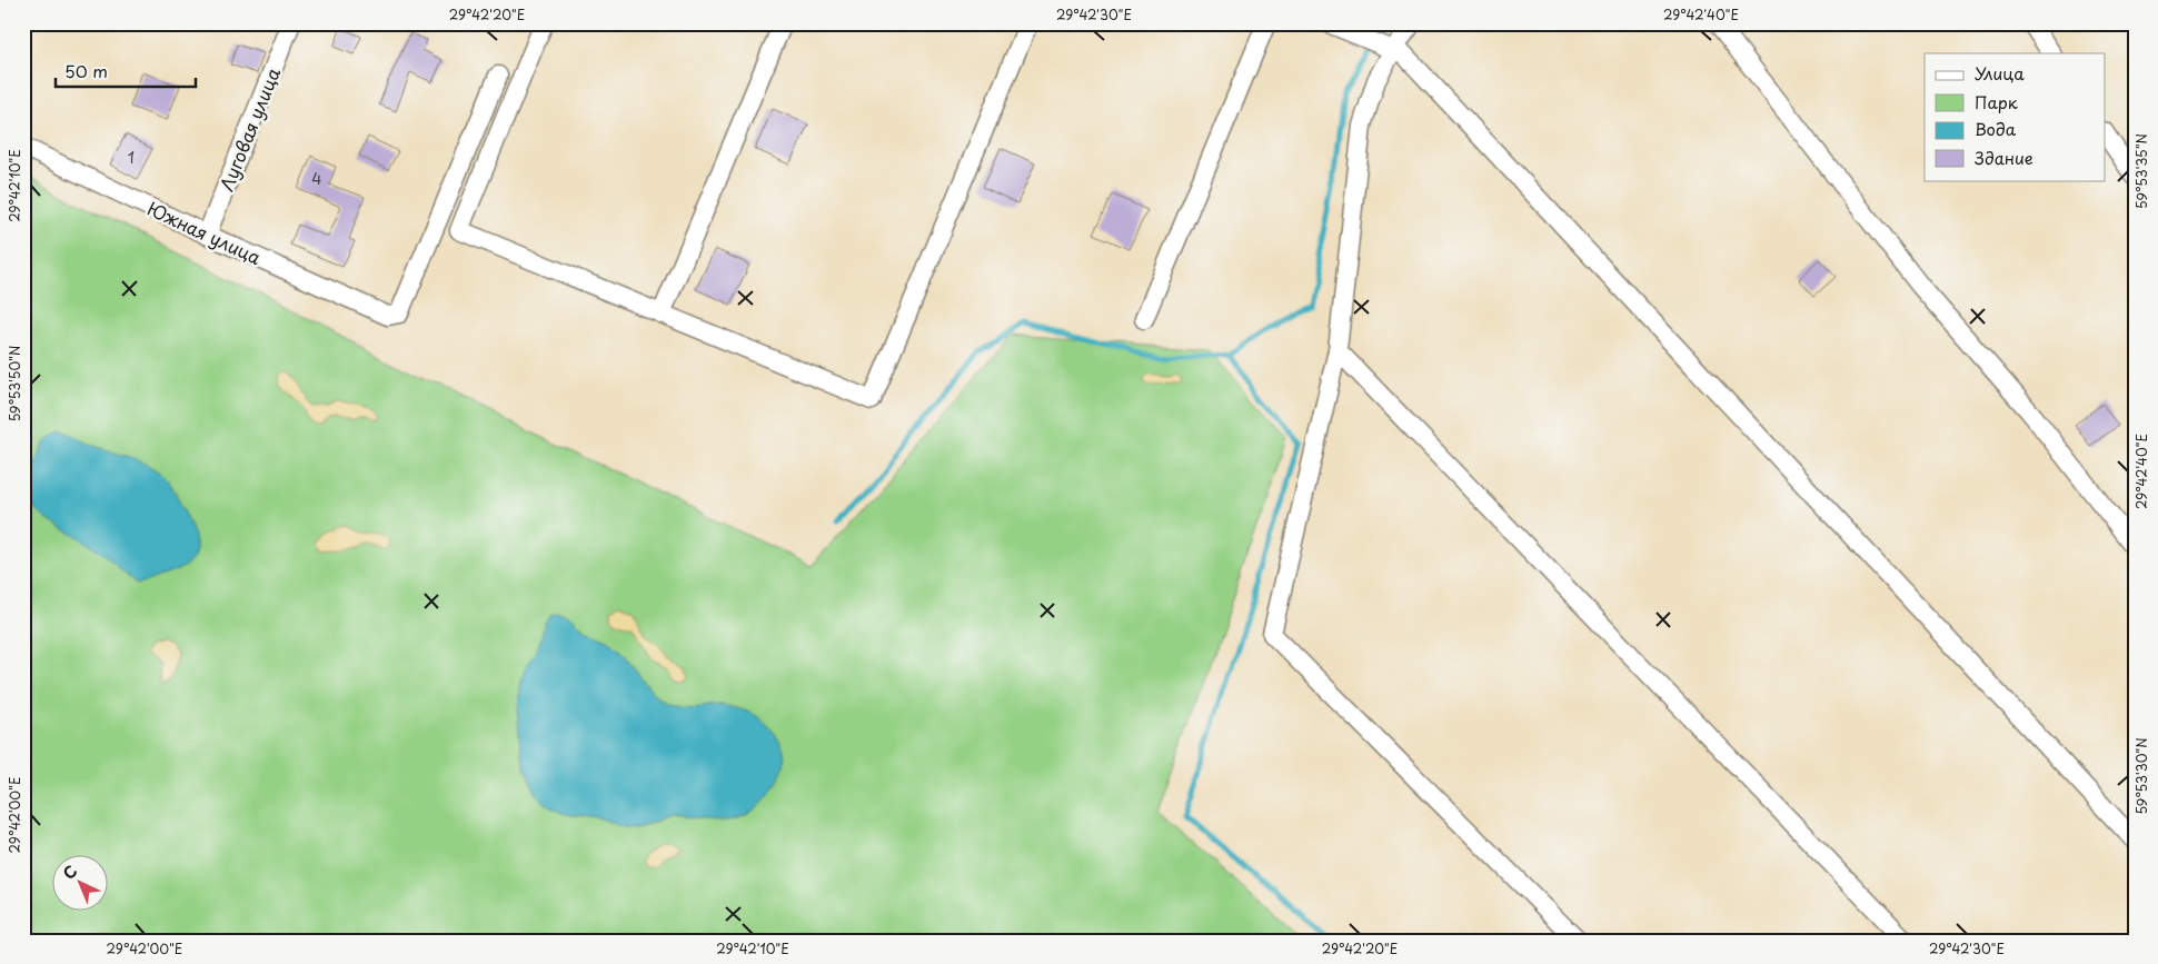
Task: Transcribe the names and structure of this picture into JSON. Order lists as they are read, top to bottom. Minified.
{"streets":{"street":["Луговая улица","Южная улица"]},"crossings":[["Луговая улица","Южная улица"]],"house_numbers":["1","4"],"legend":["Улица","Парк","Вода","Здание"],"scale_bar":"50 m","north":"top left","coordinates":["29°42'20\"E","29°42'30\"E","29°42'40\"E","59°53'35\"N","29°42'10\"E","59°53'50\"N","59°53'30\"N","29°42'00\"E"]}
